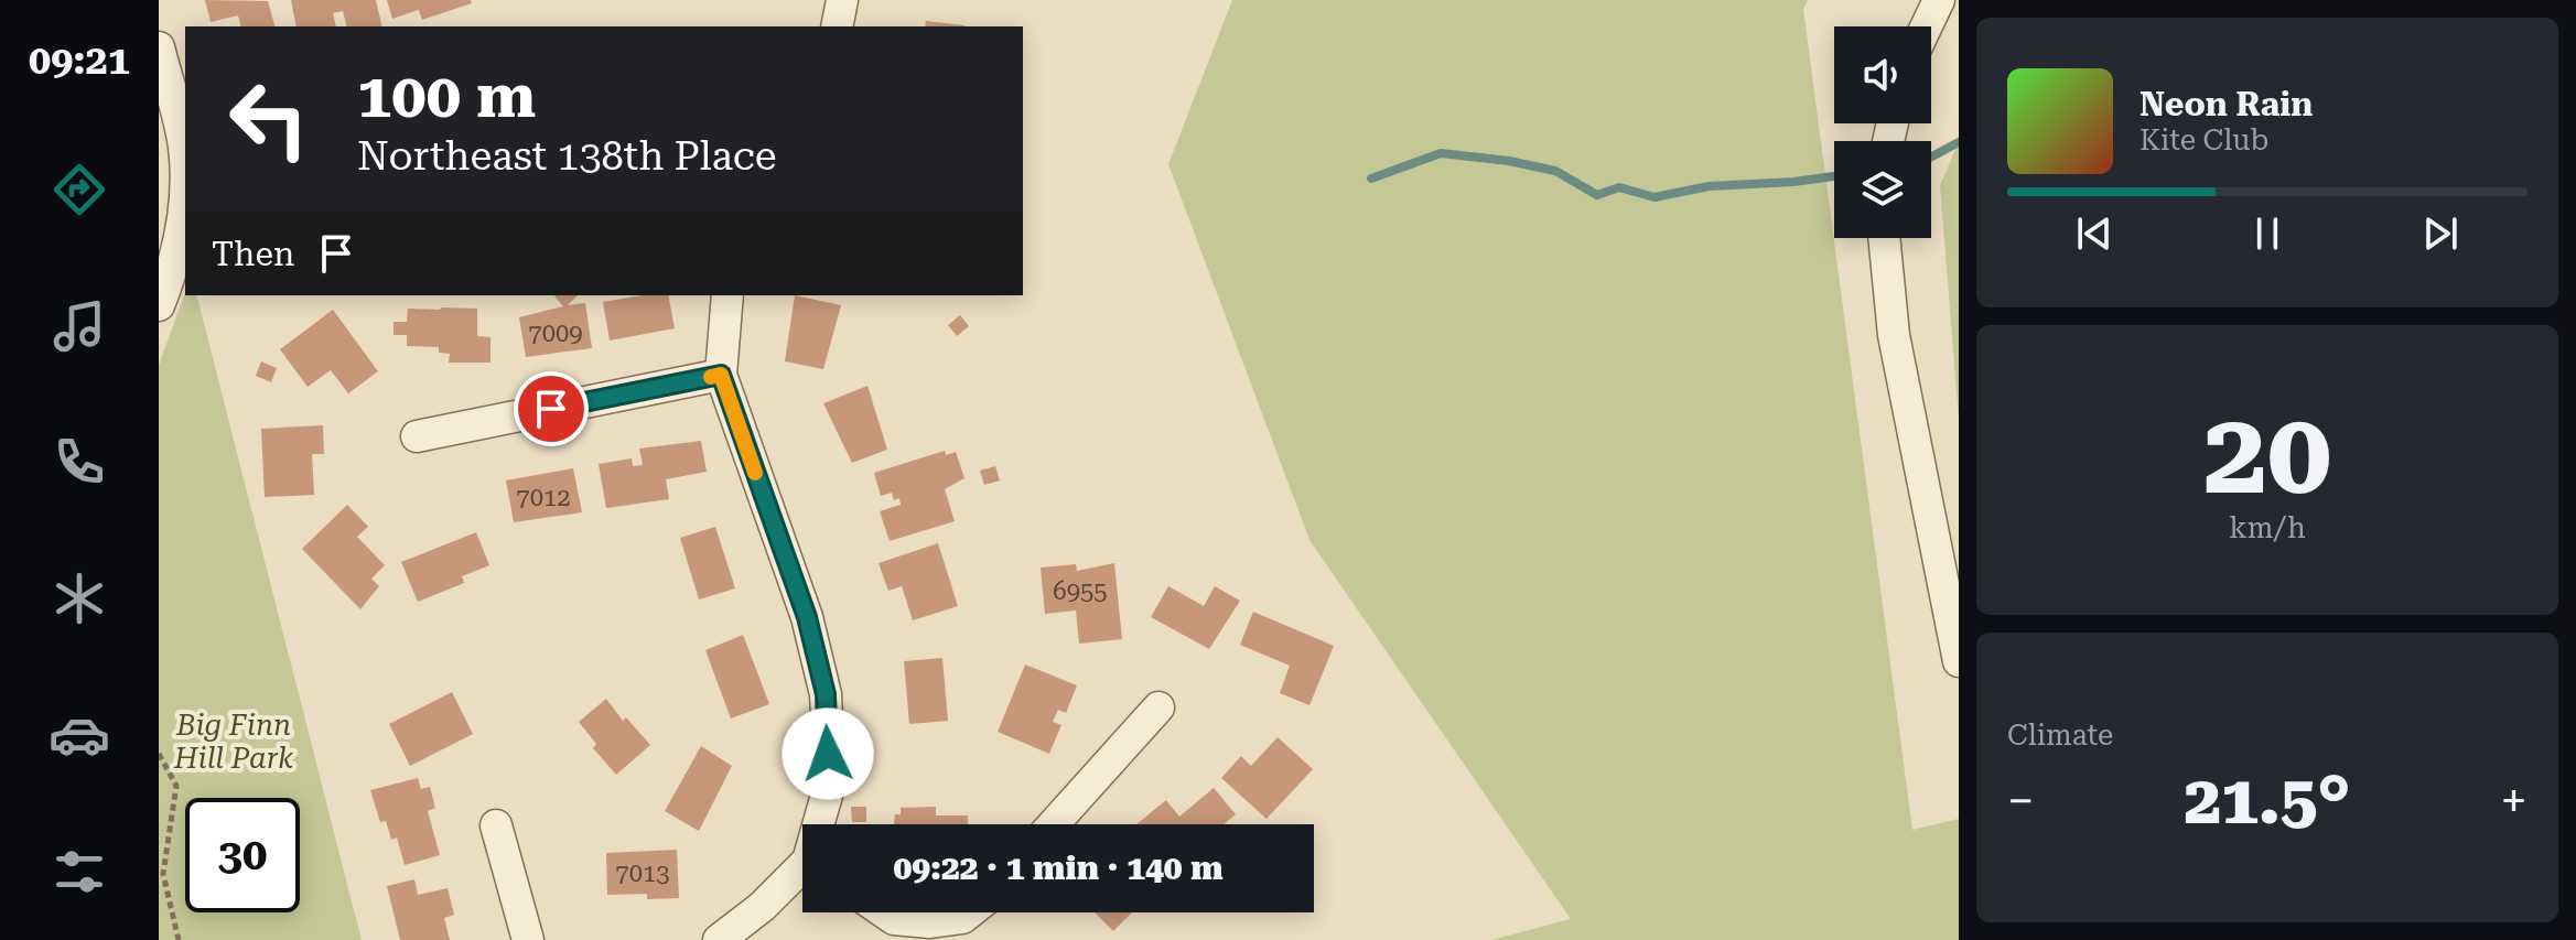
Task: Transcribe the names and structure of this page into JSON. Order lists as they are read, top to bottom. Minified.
{"parks":["Big Finn Hill Park"],"house_numbers":["7009","7012","6955","7013"],"page":{"tabs":"09:21","turn":["100 m","Northeast 138th Place"],"song":["Neon Rain","Kite Club"],"then":"Then","tile":[["20","km/h"],"Climate"],"heat":["−","21.5°","+"],"limit":"30","trip":"09:22 · 1 min · 140 m"}}
